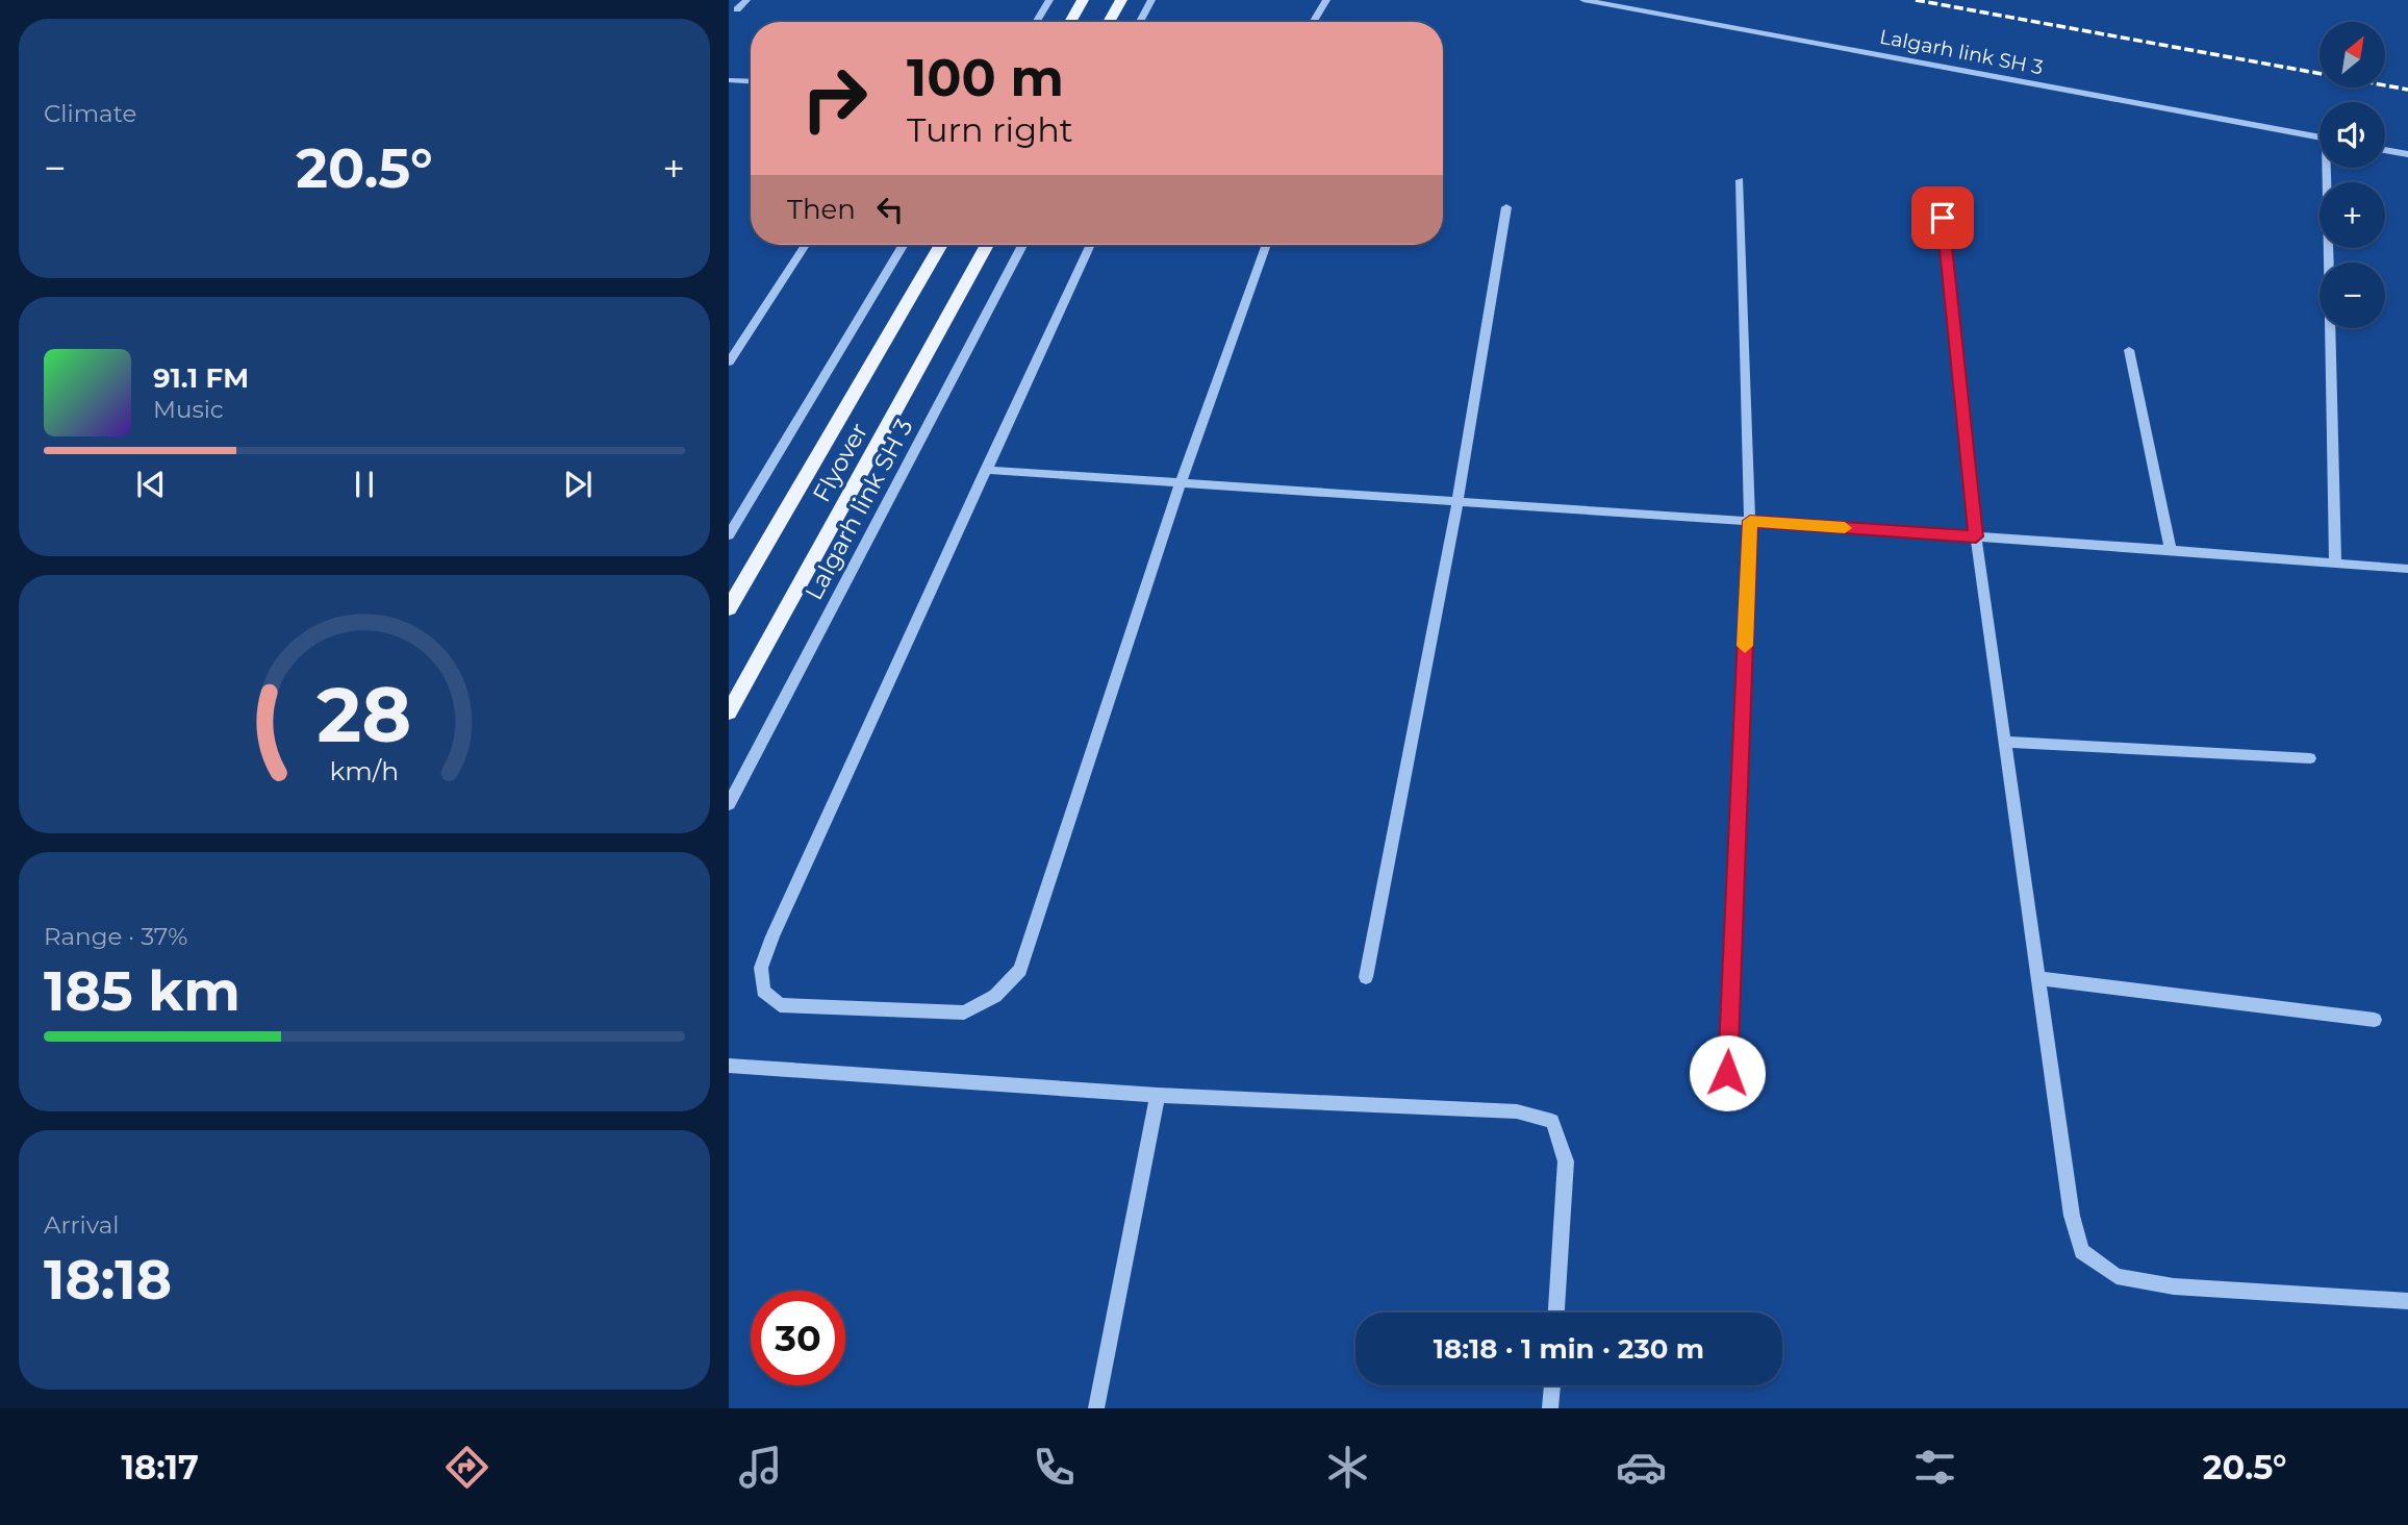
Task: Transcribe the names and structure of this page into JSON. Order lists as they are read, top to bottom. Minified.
{"streets":{"main road":["Flyover"],"street":["Lalgarh link SH 3"]},"north":"top right","page":{"tile":["Climate",["Range · 37%","185 km"],["Arrival","18:18"]],"map_buttons":["+","−"],"turn":["100 m","Turn right"],"heat":["−","20.5°","+"],"then":"Then","song":["91.1 FM","Music"],"limit":"30","trip":"18:18 · 1 min · 230 m","tabs":["18:17","20.5°"],"gauge":["28","km/h"]}}
